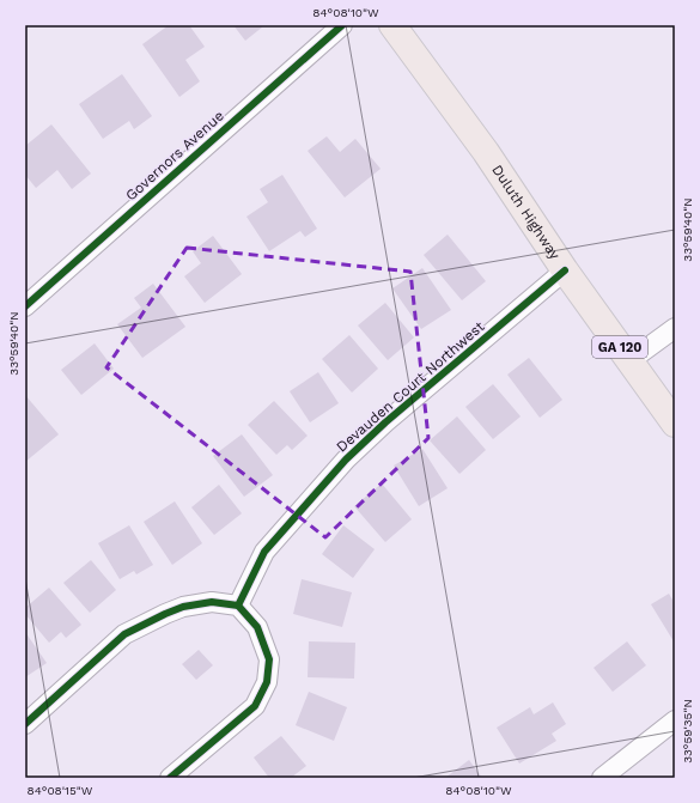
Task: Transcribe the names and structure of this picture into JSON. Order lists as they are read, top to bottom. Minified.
{"streets":{"main road":["Duluth Highway","GA 120"],"street":["Governors Avenue","Devauden Court Northwest"]},"crossings":[["Duluth Highway","Devauden Court Northwest"]],"coordinates":["84°08'10\"W","33°59'40\"N","33°59'35\"N","84°08'15\"W"]}
